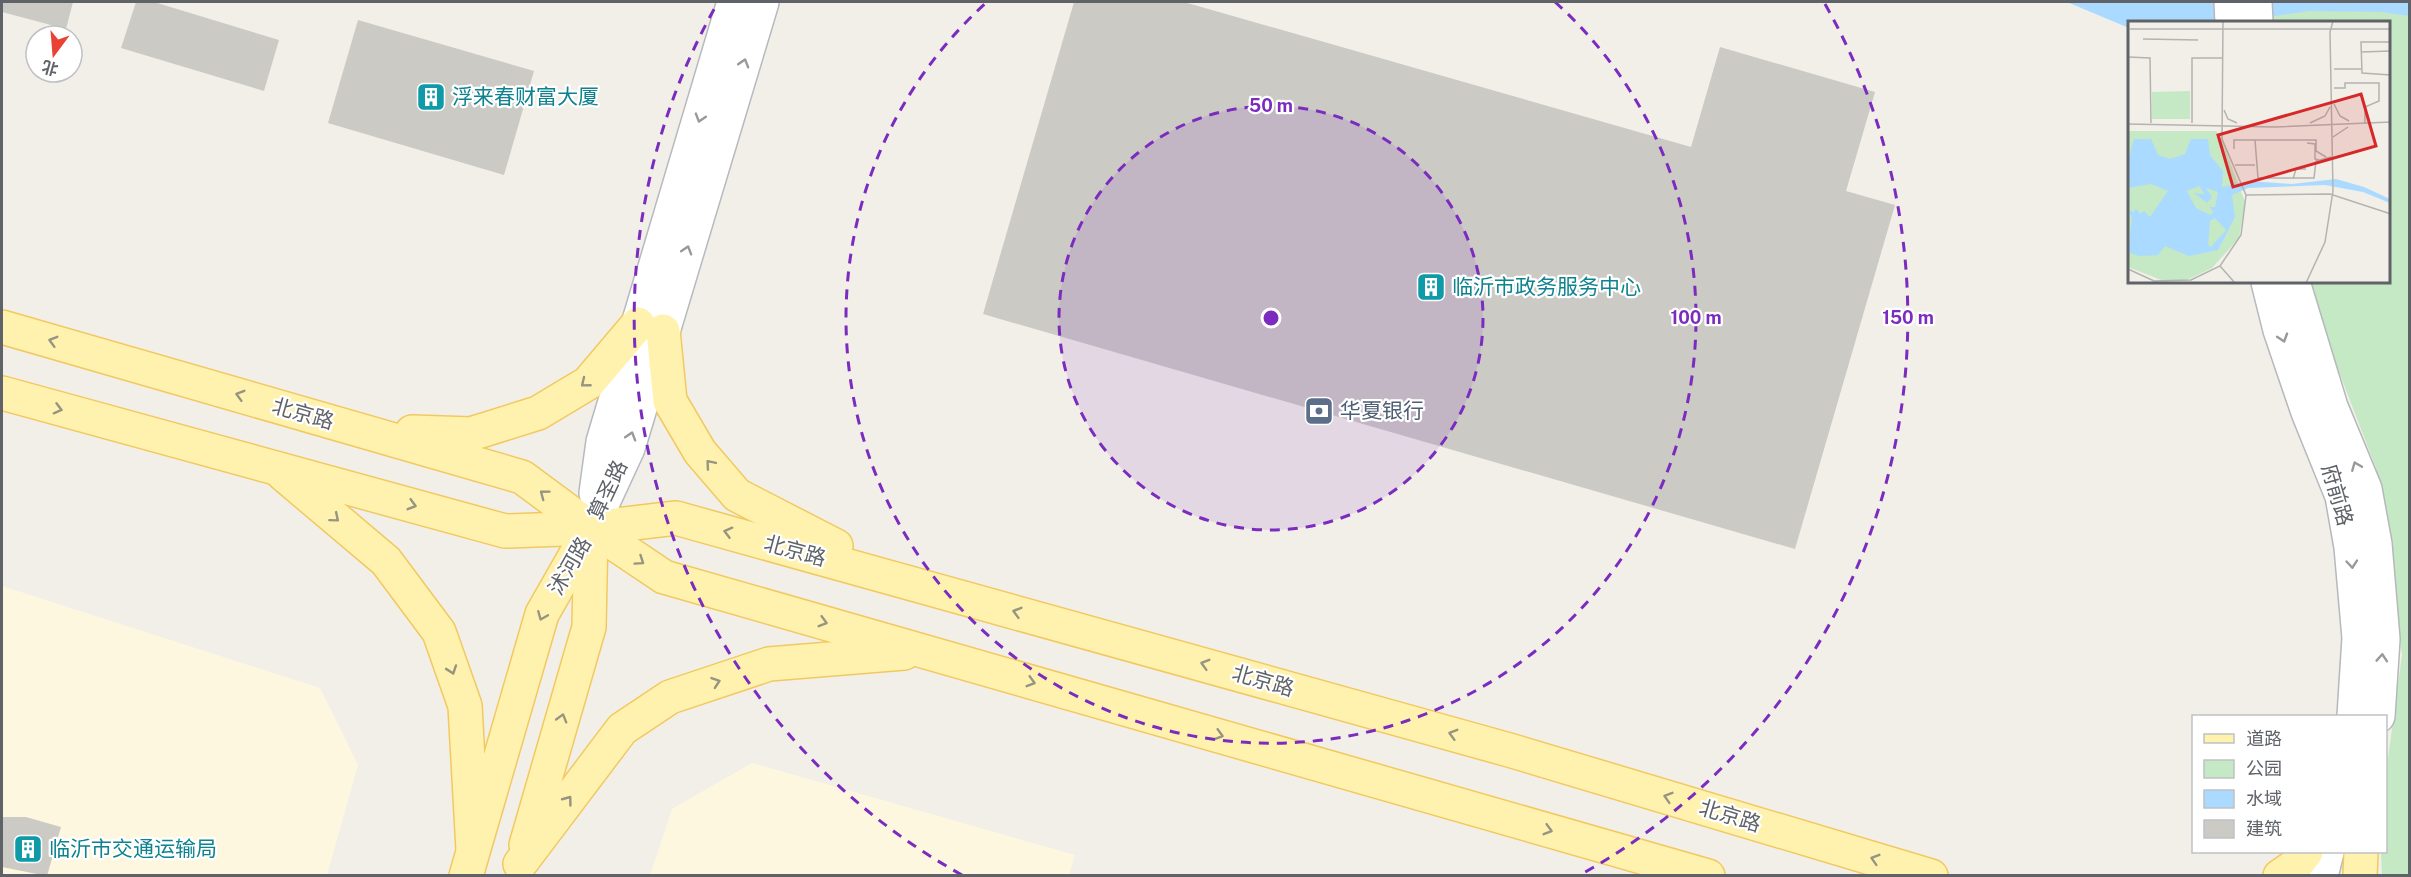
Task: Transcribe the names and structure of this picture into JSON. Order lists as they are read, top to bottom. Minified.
{"streets":{"main road":["北京路","沭河路"],"street":["算圣路","府前路"]},"crossings":[["北京路","算圣路"],["北京路","沭河路"],["算圣路","沭河路"]],"places":{"building":["浮来春财富大厦","临沂市政务服务中心","临沂市交通运输局"],"bank":["华夏银行"]},"legend":["道路","公园","水域","建筑"],"north":"bottom","rings":["50 m","100 m","150 m"]}
